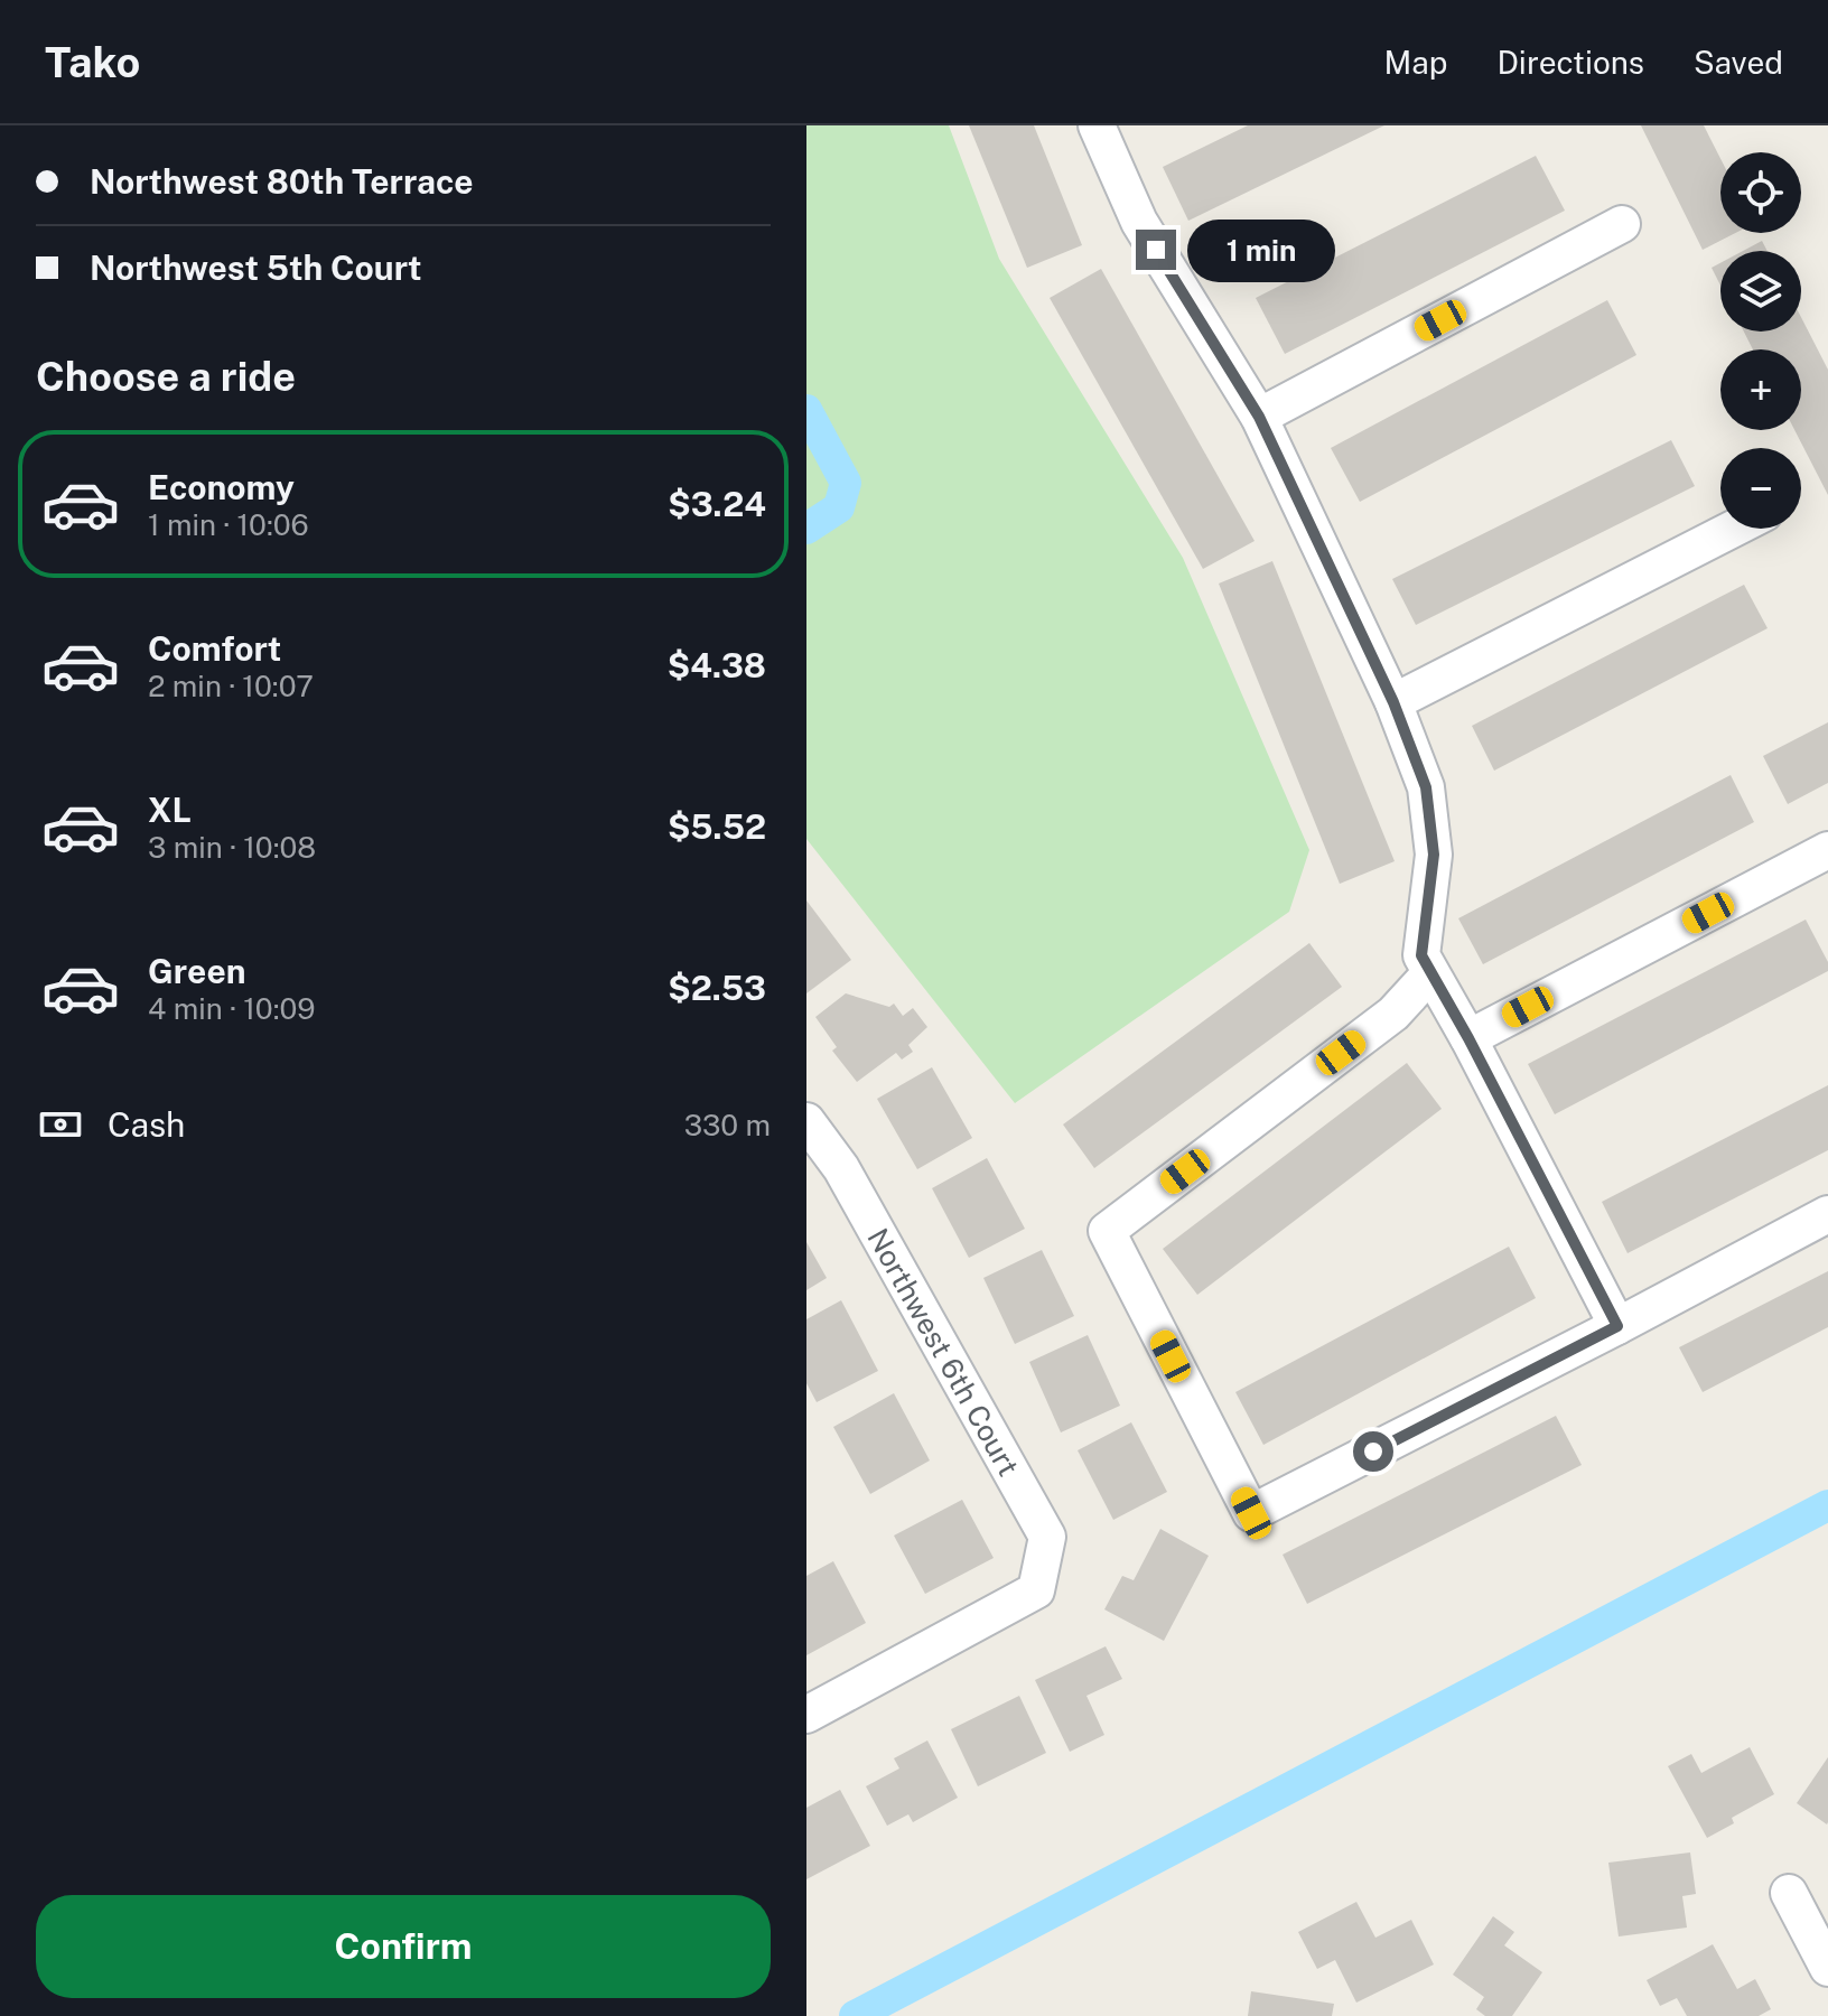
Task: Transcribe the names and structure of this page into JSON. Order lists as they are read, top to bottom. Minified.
{"streets":{"street":["Northwest 6th Court"]},"page":{"header":"Tako","nav":["Map","Directions","Saved"],"banner":["Northwest 80th Terrace","Northwest 5th Court"],"map_buttons":["+","−"],"bubble":"1 min","heading":"Choose a ride","list":[{"name":"Economy","note":"1 min · 10:06","value":"$3.24"},{"name":"Comfort","note":"2 min · 10:07","value":"$4.38"},{"name":"XL","note":"3 min · 10:08","value":"$5.52"},{"name":"Green","note":"4 min · 10:09","value":"$2.53"}],"pay":["Cash","330 m"],"buttons":"Confirm"}}
